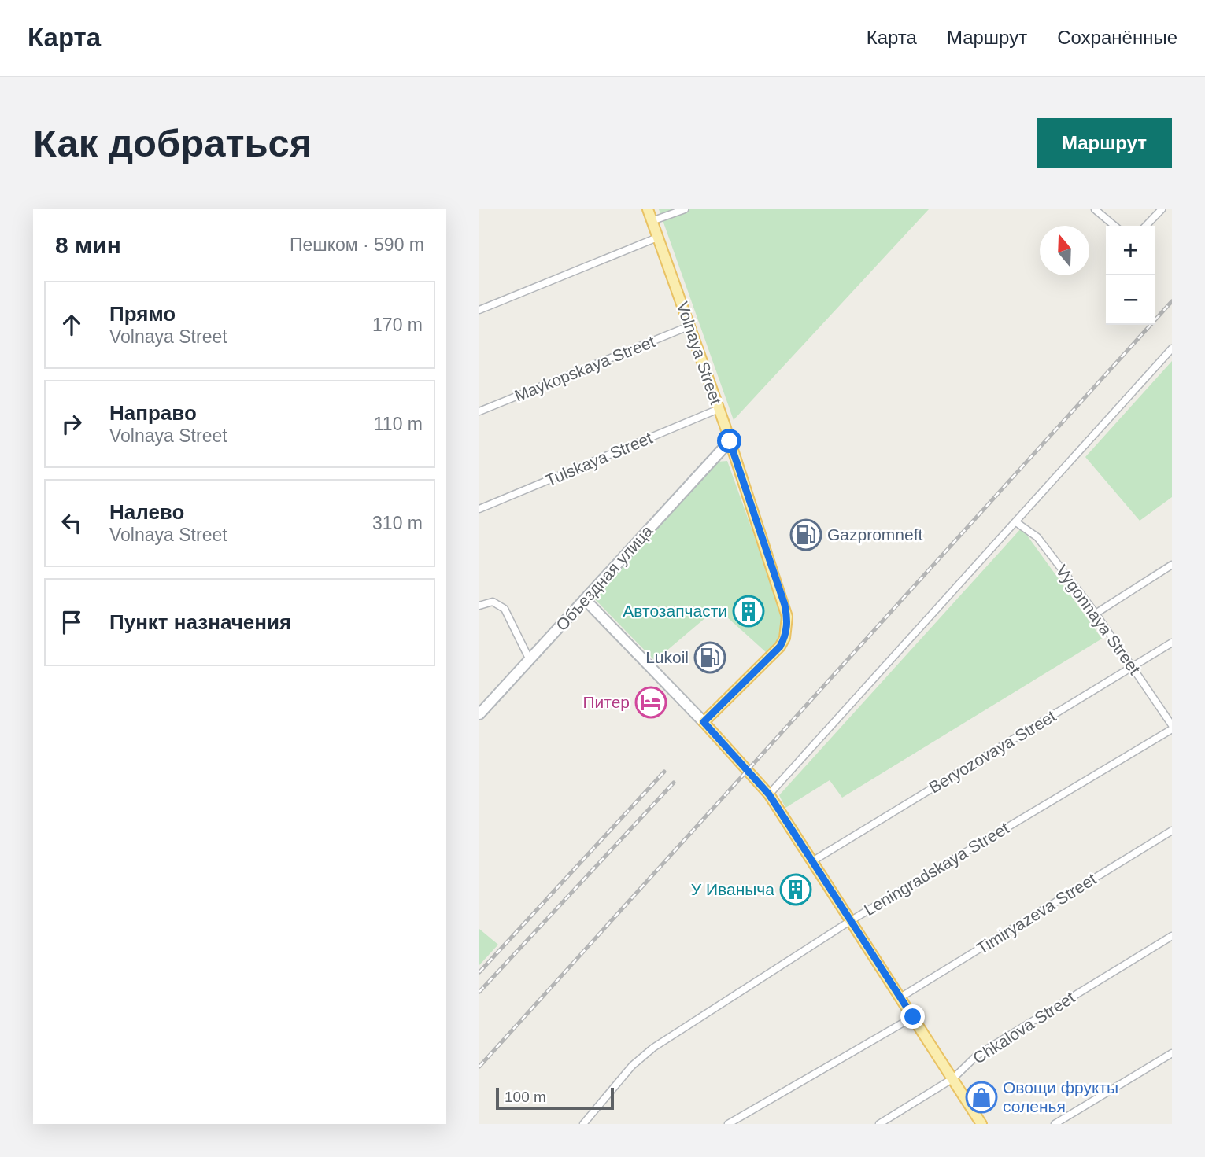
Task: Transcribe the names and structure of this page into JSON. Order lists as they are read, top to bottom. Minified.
{"streets":{"main road":["Volnaya Street"],"street":["Maykopskaya Street","Tulskaya Street","Объездная улица","Vygonnaya Street","Beryozovaya Street","Leningradskaya Street","Timiryazeva Street","Chkalova Street"]},"crossings":[["Volnaya Street","Maykopskaya Street"],["Volnaya Street","Tulskaya Street"],["Volnaya Street","Объездная улица"],["Vygonnaya Street","Beryozovaya Street"],["Vygonnaya Street","Leningradskaya Street"]],"places":{"fuel station":["Gazpromneft","Lukoil"],"building":["Автозапчасти","У Иваныча"],"hotel":["Питер"],"shop":["Овощи фрукты соленья"]},"scale_bar":"100 m","north":"top","page":{"header":"Карта","nav":["Карта","Маршрут","Сохранённые"],"buttons":"Маршрут","title":"Как добраться","heading":["8 мин","Пешком · 590 m"],"map_buttons":["+","−"],"list":[["Прямо","Volnaya Street","170 m"],["Направо","Volnaya Street","110 m"],["Налево","Volnaya Street","310 m"],"Пункт назначения"],"scale":"100 m"}}
